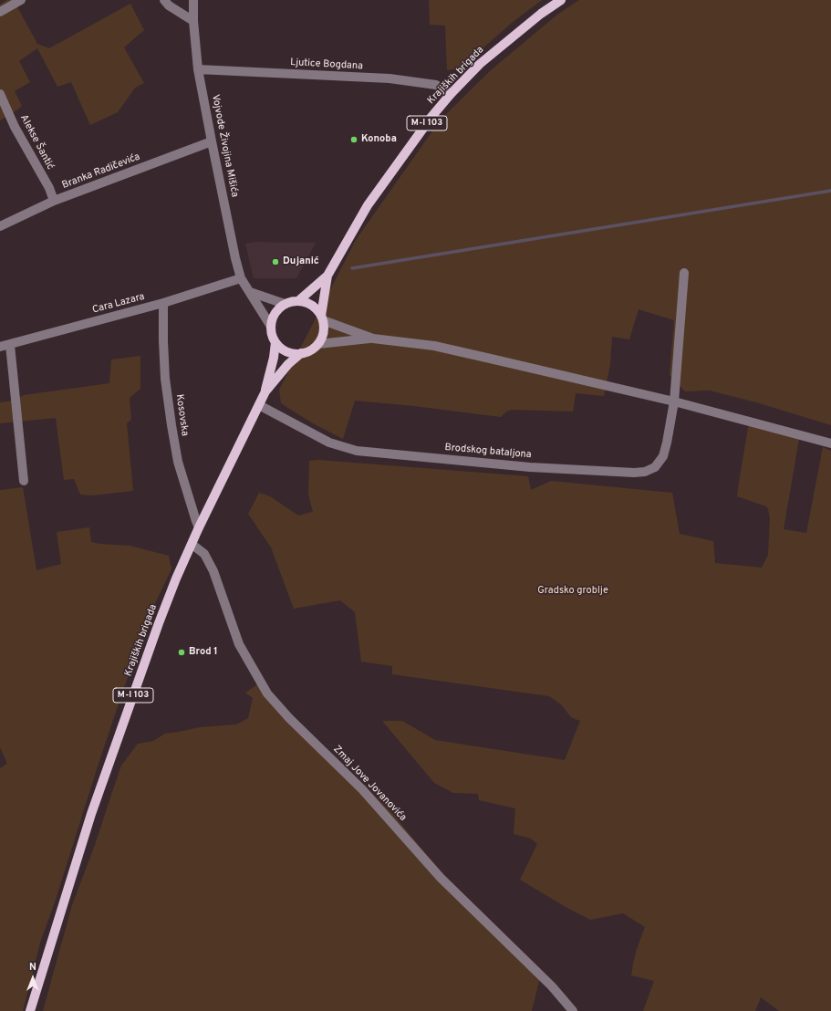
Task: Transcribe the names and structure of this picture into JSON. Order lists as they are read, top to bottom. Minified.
{"streets":{"main road":["Krajiških brigada","M-I 103"],"street":["Ljutice Bogdana","Alekse Šantić","Vojvode Živojina Mišića","Branka Radičevića","Cara Lazara","Kosovska","Brodskog bataljona","Zmaj Jove Jovanovića"]},"crossings":[["Ljutice Bogdana","Krajiških brigada"],["Ljutice Bogdana","Vojvode Živojina Mišića"],["Krajiških brigada","M-I 103"],["Krajiških brigada","Vojvode Živojina Mišića"],["Krajiških brigada","Kosovska"],["Krajiških brigada","Brodskog bataljona"],["Krajiških brigada","Zmaj Jove Jovanovića"],["M-I 103","Vojvode Živojina Mišića"],["Alekse Šantić","Branka Radičevića"],["Vojvode Živojina Mišića","Branka Radičevića"],["Vojvode Živojina Mišića","Cara Lazara"],["Cara Lazara","Kosovska"]],"parks":["Gradsko groblje"],"places":["Konoba","Dujanić","Brod 1"],"north":"top"}
